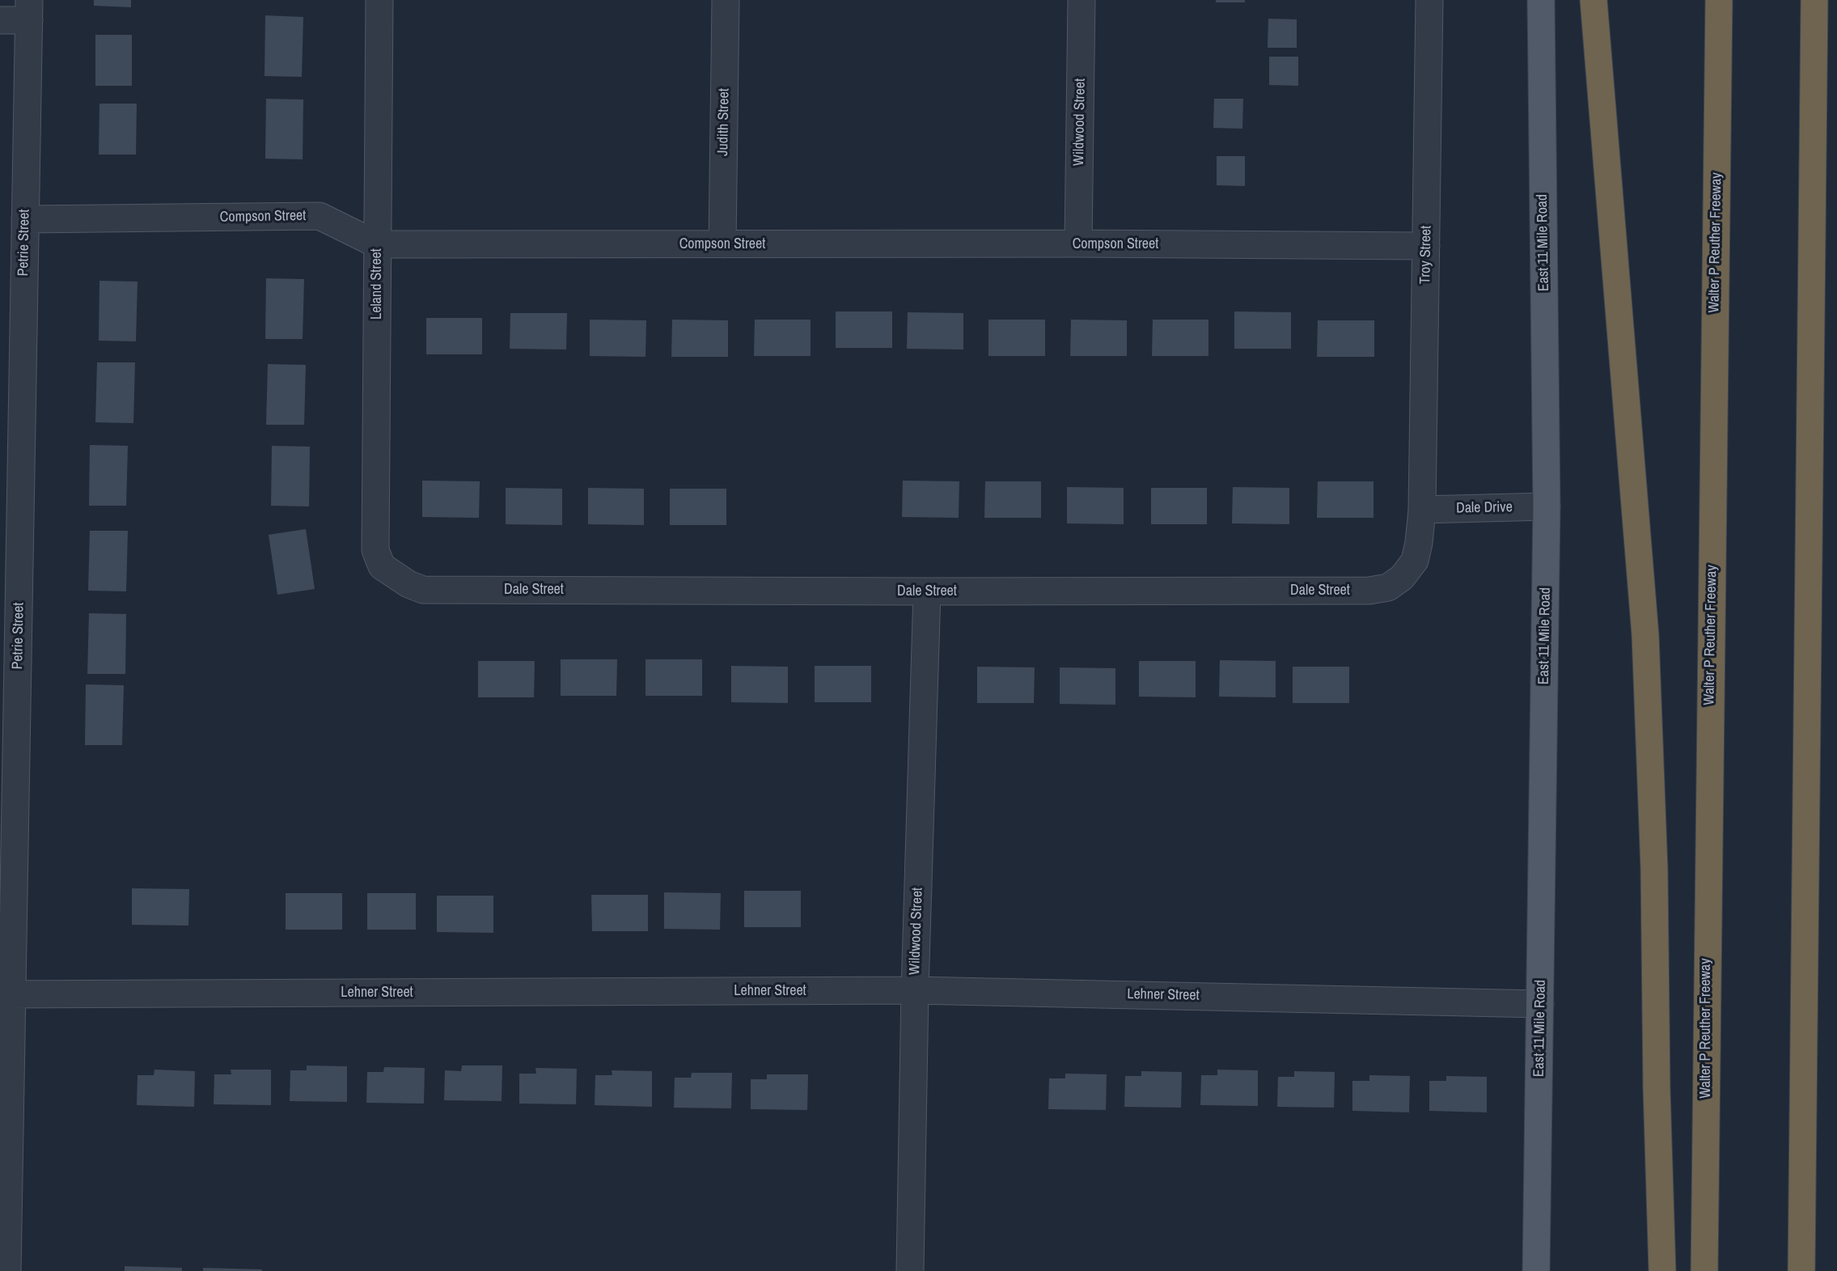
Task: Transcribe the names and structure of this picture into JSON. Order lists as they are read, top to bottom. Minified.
{"streets":{"highway":["Walter P Reuther Freeway"],"main road":["East 11 Mile Road"],"street":["Judith Street","Wildwood Street","Compson Street","Petrie Street","Troy Street","Leland Street","Dale Drive","Dale Street","Lehner Street"]},"crossings":[["Judith Street","Compson Street"],["Wildwood Street","Compson Street"],["Wildwood Street","Dale Street"],["Wildwood Street","Lehner Street"],["Compson Street","Petrie Street"],["Compson Street","Troy Street"],["Compson Street","Leland Street"],["Petrie Street","Lehner Street"],["East 11 Mile Road","Dale Drive"],["East 11 Mile Road","Lehner Street"],["Troy Street","Dale Drive"],["Troy Street","Dale Street"],["Leland Street","Dale Street"],["Dale Drive","Dale Street"]]}
